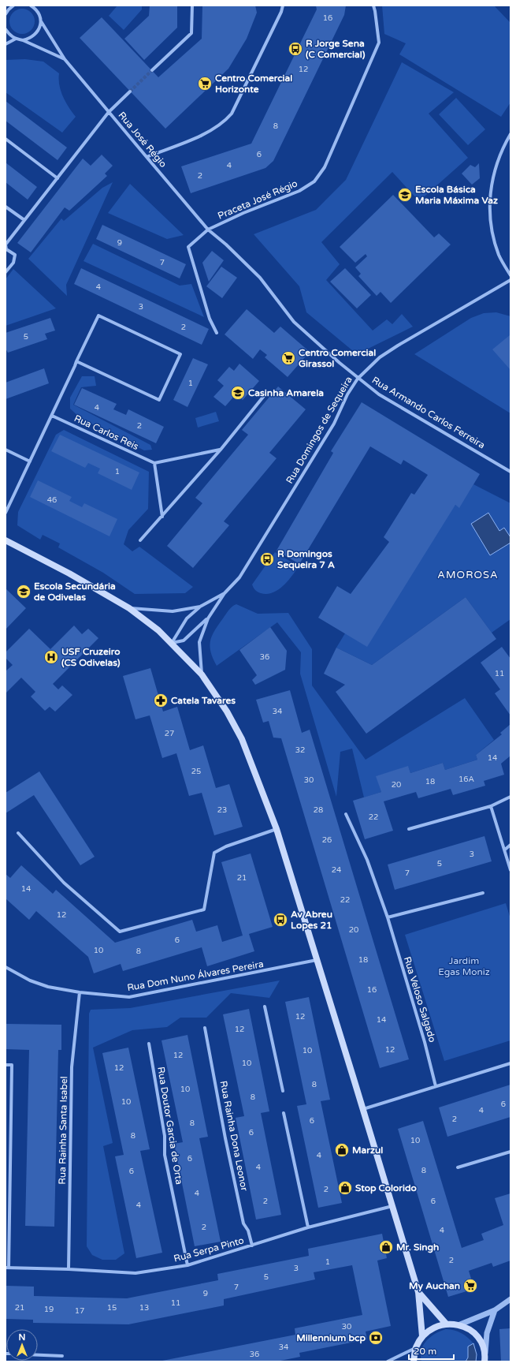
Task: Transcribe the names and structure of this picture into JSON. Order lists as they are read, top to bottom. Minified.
{"streets":{"street":["Rua José Régio","Praceta José Régio","Rua Armando Carlos Ferreira","Rua Domingos de Sequeira","Rua Carlos Reis","Rua Dom Nuno Álvares Pereira","Rua Veloso Salgado","Rua Doutor Garcia de Orta","Rua Rainha Santa Isabel","Rua Rainha Dona Leonor","Rua Serpa Pinto"]},"crossings":[["Rua José Régio","Praceta José Régio"],["Rua José Régio","Rua Armando Carlos Ferreira"],["Praceta José Régio","Rua Armando Carlos Ferreira"],["Rua Armando Carlos Ferreira","Rua Domingos de Sequeira"],["Rua Dom Nuno Álvares Pereira","Rua Rainha Santa Isabel"],["Rua Doutor Garcia de Orta","Rua Serpa Pinto"],["Rua Rainha Santa Isabel","Rua Serpa Pinto"],["Rua Rainha Dona Leonor","Rua Serpa Pinto"]],"districts":["AMOROSA"],"parks":["Jardim Egas Moniz"],"places":{"bus stop":["R Jorge Sena (C Comercial)","R Domingos Sequeira 7 A","Av Abreu Lopes 21"],"supermarket":["Centro Comercial Horizonte","Centro Comercial Girassol","My Auchan"],"school or university":["Escola Básica Maria Máxima Vaz","Casinha Amarela","Escola Secundária de Odivelas"],"hospital":["USF Cruzeiro (CS Odivelas)"],"pharmacy":["Catela Tavares"],"shop":["Marzul","Stop Colorido","Mr. Singh"],"bank":["Millennium bcp"]},"house_numbers":["16","12","8","6","4","2","9","7","4","3","2","5","1","4","2","1","46","36","11","34","27","32","14","25","16A","30","18","20","23","28","22","26","3","5","24","7","21","14","22","12","20","6","10","8","18","16","12","14","12","12","10","12","10","12","8","10","8","10","6","4","2","6","8","6","8","10","4","6","4","8","6","2","4","2","6","4","2","4","2","1","3","5","7","9","11","21","15","13","19","17","30","34","36"],"scale_bar":"20 m","north":"top"}
